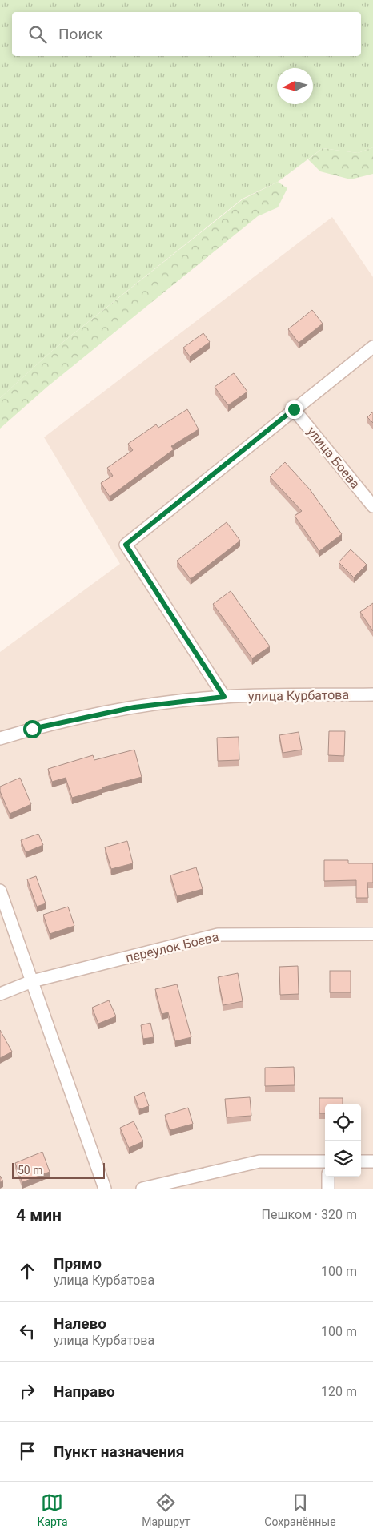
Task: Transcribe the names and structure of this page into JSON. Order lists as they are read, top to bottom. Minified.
{"streets":{"street":["улица Боева","улица Курбатова","переулок Боева"]},"scale_bar":"50 m","north":"left","page":{"search":"Поиск","scale":"50 m","heading":["4 мин","Пешком · 320 m"],"list":[["Прямо","улица Курбатова","100 m"],["Налево","улица Курбатова","100 m"],["Направо","120 m"],"Пункт назначения"],"nav":["Карта","Маршрут","Сохранённые"]}}
